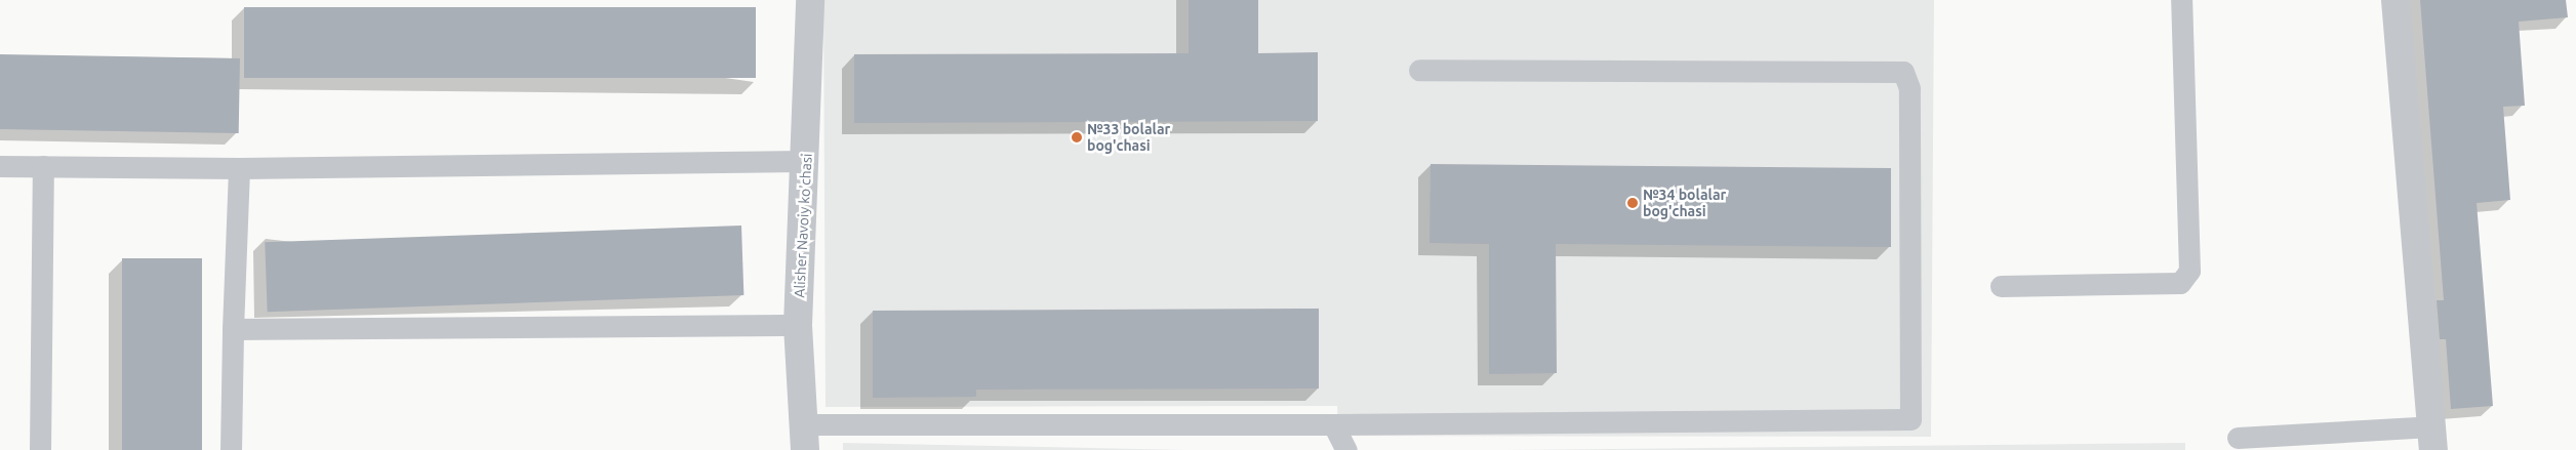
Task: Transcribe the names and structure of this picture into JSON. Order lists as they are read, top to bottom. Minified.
{"streets":{"street":["Alisher Navoiy ko'chasi"]},"places":["№33 bolalar bog'chasi","№34 bolalar bog'chasi"]}
